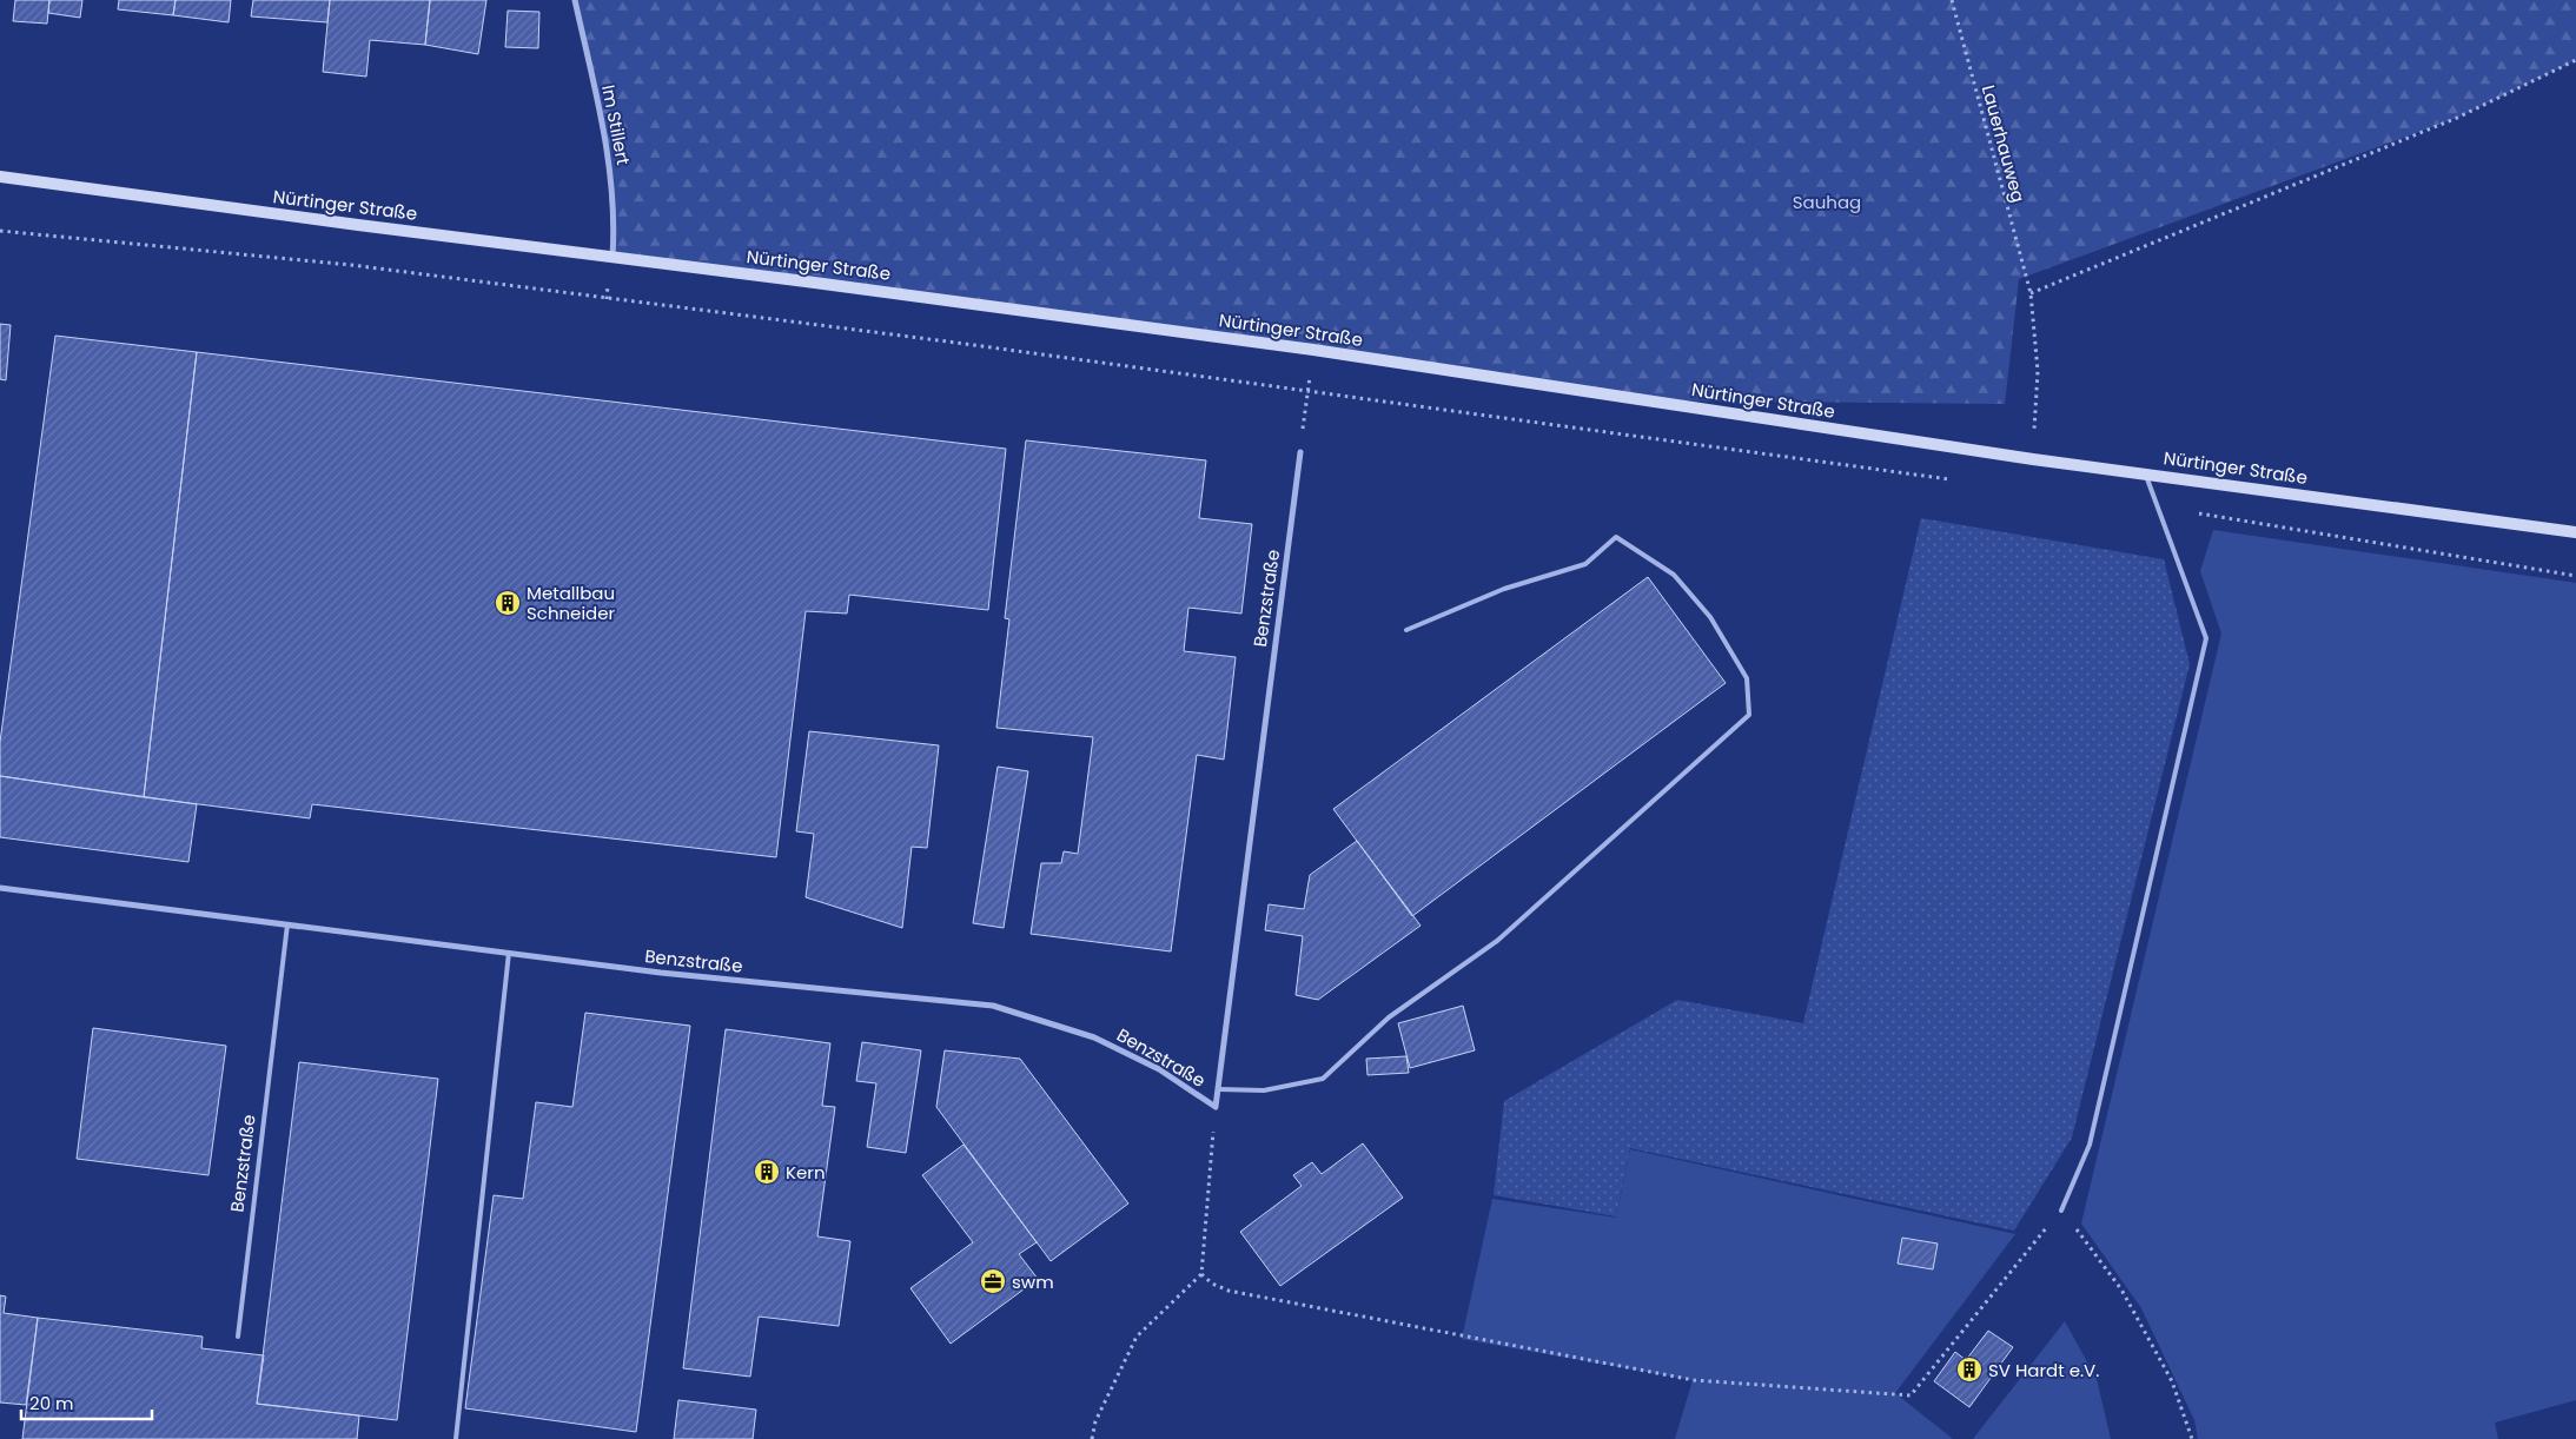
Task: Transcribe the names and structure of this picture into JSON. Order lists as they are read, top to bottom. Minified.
{"streets":{"main road":["Nürtinger Straße"],"street":["Im Stillert","Benzstraße"],"path":["Lauerhauweg"]},"crossings":[["Im Stillert","Nürtinger Straße"]],"parks":["Sauhag"],"places":{"building":["Metallbau Schneider","Kern","SV Hardt e.V."],"office":["swm"]},"scale_bar":"20 m"}
